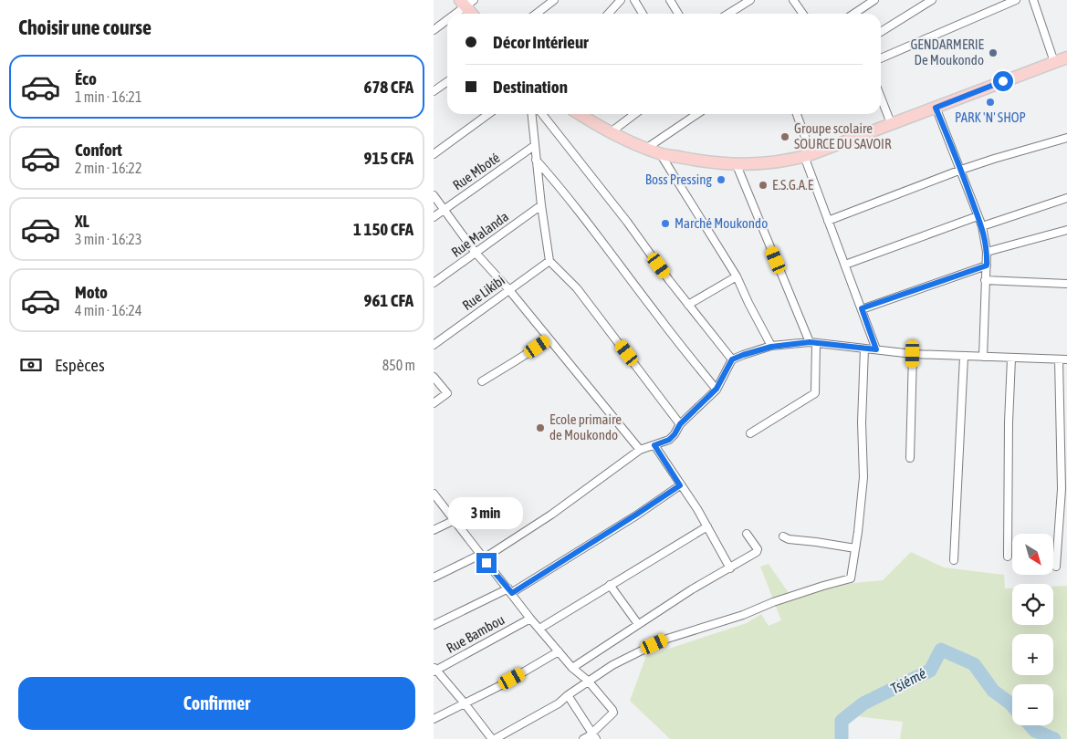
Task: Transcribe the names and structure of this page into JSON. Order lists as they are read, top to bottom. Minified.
{"streets":{"street":["Rue Mboté","Rue Malanda","Rue Likibi","Rue Bambou"]},"water":["Tsiémé"],"places":["GENDARMERIE De Moukondo","PARK 'N' SHOP","Groupe scolaire SOURCE DU SAVOIR","Boss Pressing","E.S.G.A.E","Marché Moukondo","Ecole primaire de Moukondo"],"north":"bottom right","page":{"heading":"Choisir une course","banner":["Décor Intérieur","Destination"],"list":[{"name":"Éco","note":"1 min · 16:21","value":"678 CFA"},{"name":"Confort","note":"2 min · 16:22","value":"915 CFA"},{"name":"XL","note":"3 min · 16:23","value":"1 150 CFA"},{"name":"Moto","note":"4 min · 16:24","value":"961 CFA"}],"pay":["Espèces","850 m"],"bubble":"3 min","map_buttons":["+","−"],"buttons":"Confirmer"}}
